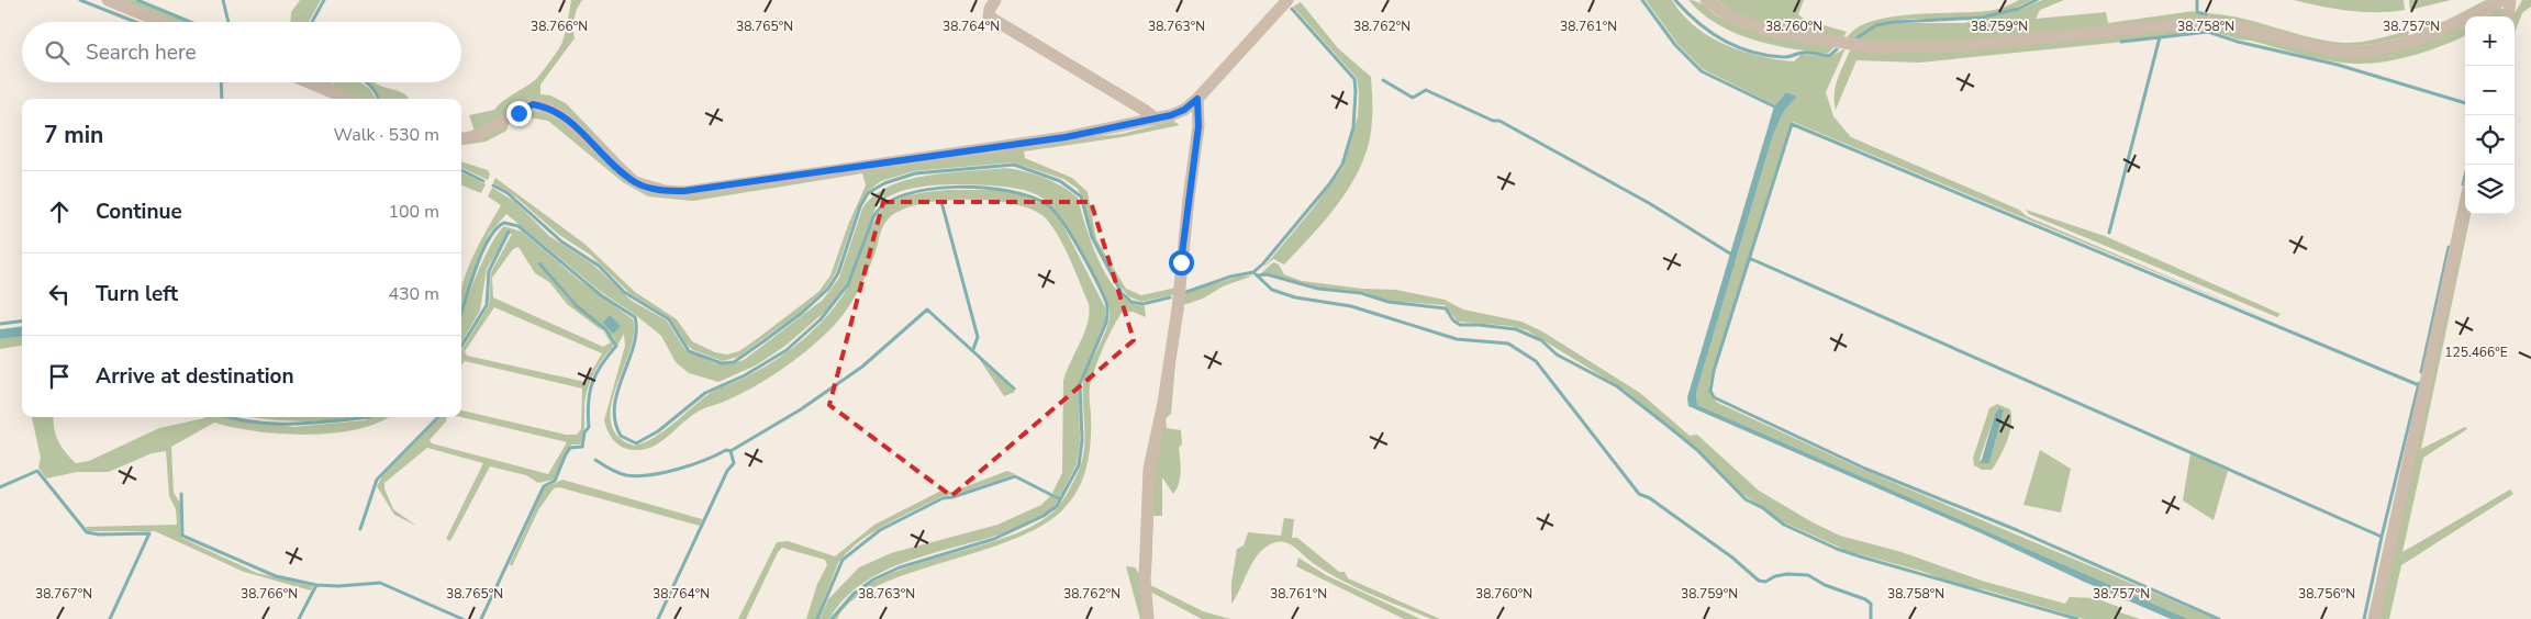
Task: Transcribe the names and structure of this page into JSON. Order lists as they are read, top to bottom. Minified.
{"page":{"map_buttons":["+","−"],"search":"Search here","heading":["7 min","Walk · 530 m"],"list":[["Continue","100 m"],["Turn left","430 m"],"Arrive at destination"]},"coordinates":["38.766°N","38.765°N","38.764°N","38.763°N","38.762°N","38.761°N","38.760°N","38.757°N","38.759°N","38.758°N","125.466°E","38.767°N","38.756°N"]}
